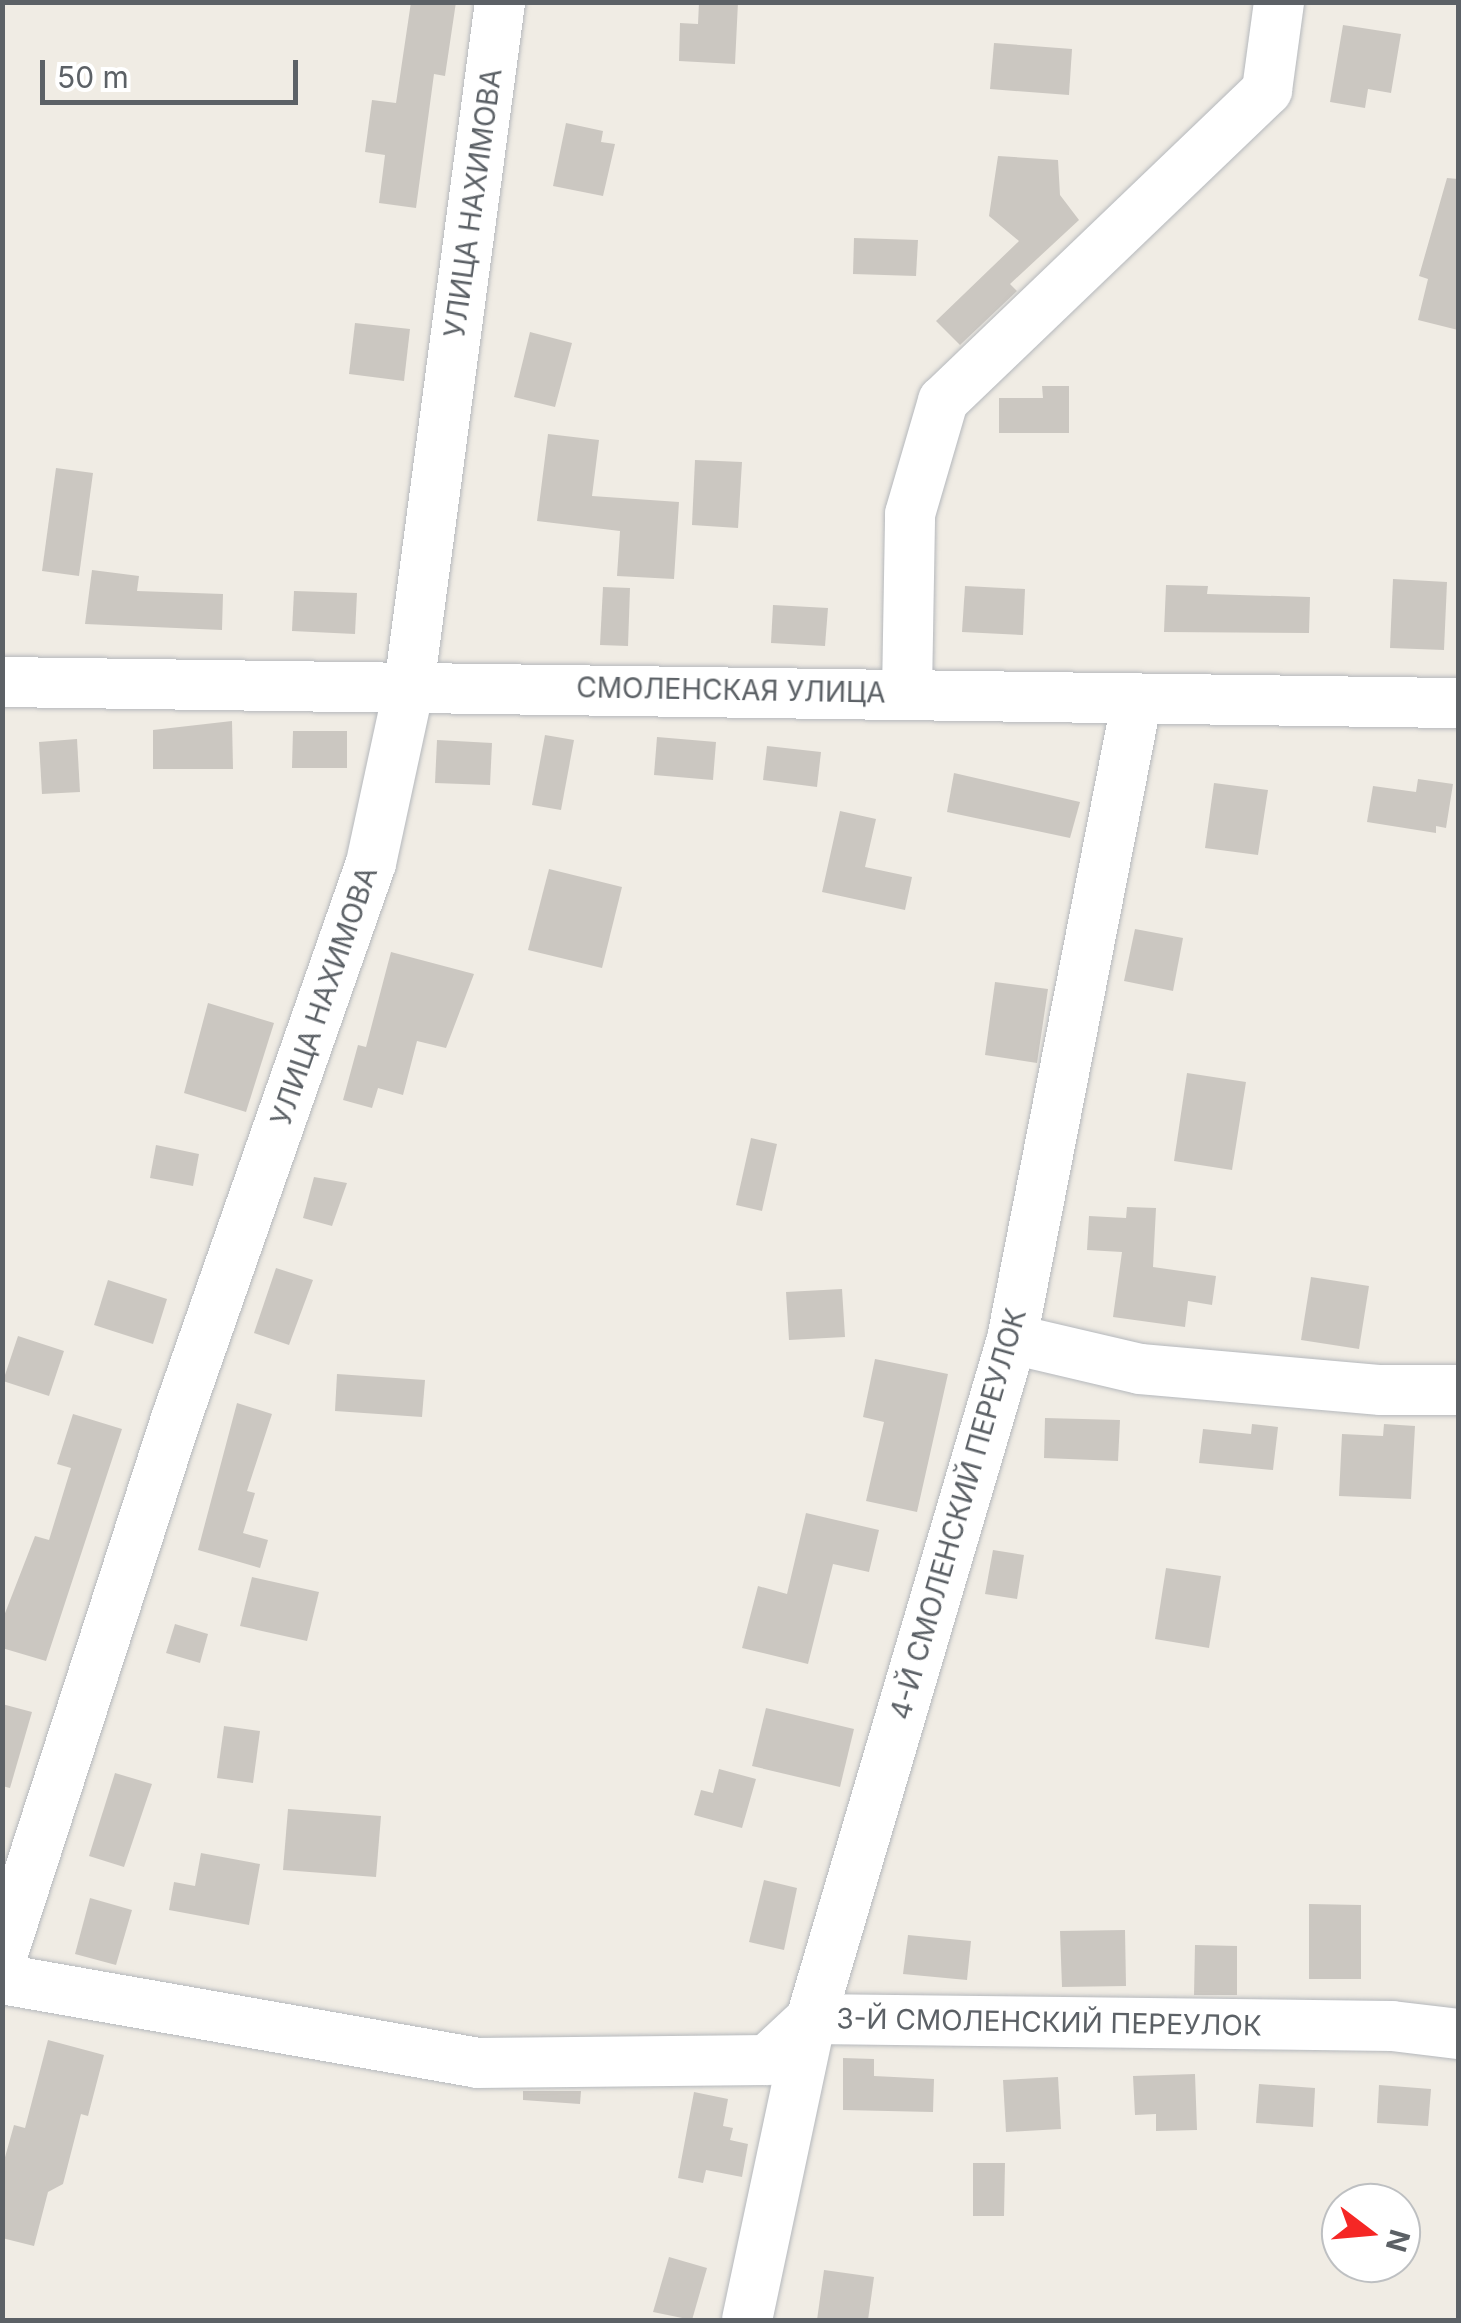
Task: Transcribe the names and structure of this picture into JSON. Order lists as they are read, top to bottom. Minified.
{"streets":{"street":["УЛИЦА НАХИМОВА","СМОЛЕНСКАЯ УЛИЦА","4-Й СМОЛЕНСКИЙ ПЕРЕУЛОК","3-Й СМОЛЕНСКИЙ ПЕРЕУЛОК"]},"crossings":[["УЛИЦА НАХИМОВА","СМОЛЕНСКАЯ УЛИЦА"],["СМОЛЕНСКАЯ УЛИЦА","4-Й СМОЛЕНСКИЙ ПЕРЕУЛОК"],["4-Й СМОЛЕНСКИЙ ПЕРЕУЛОК","3-Й СМОЛЕНСКИЙ ПЕРЕУЛОК"]],"scale_bar":"50 m","north":"right"}
